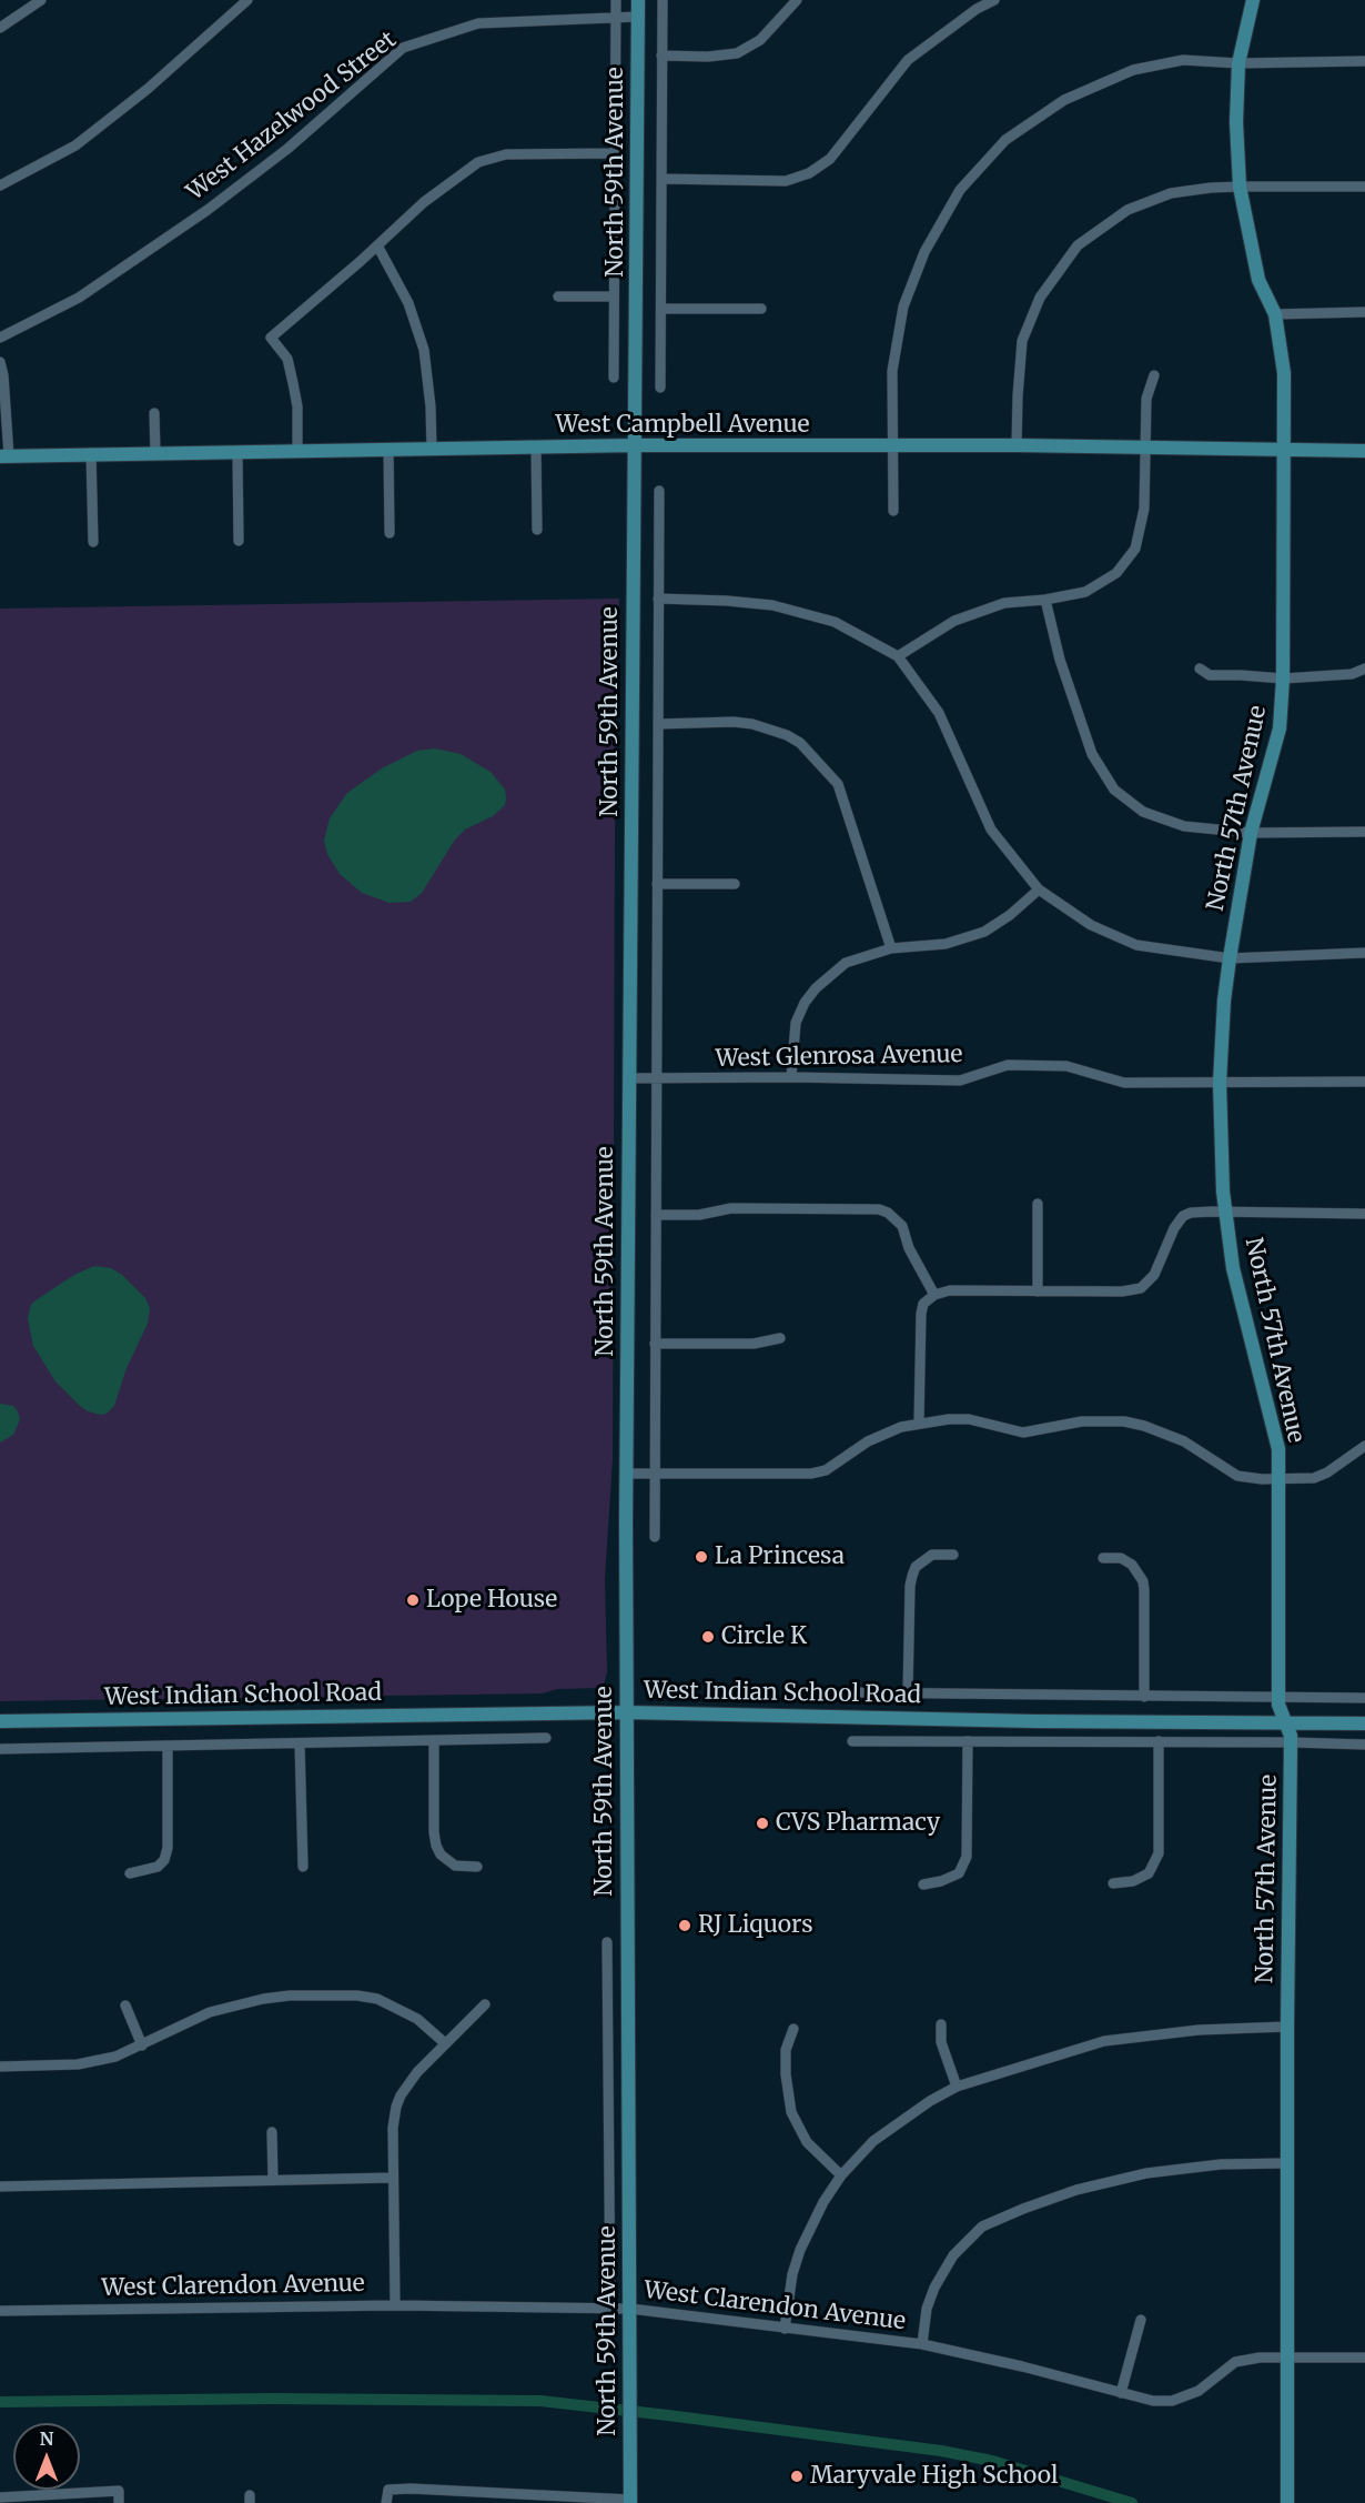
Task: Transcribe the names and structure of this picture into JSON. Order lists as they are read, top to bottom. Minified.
{"streets":{"street":["West Hazelwood Street","North 59th Avenue","West Campbell Avenue","North 57th Avenue","West Glenrosa Avenue","West Indian School Road","West Clarendon Avenue"]},"crossings":[["West Hazelwood Street","North 59th Avenue"],["North 59th Avenue","West Campbell Avenue"],["North 59th Avenue","West Glenrosa Avenue"],["North 59th Avenue","West Indian School Road"],["North 59th Avenue","West Clarendon Avenue"],["West Campbell Avenue","North 57th Avenue"],["North 57th Avenue","West Glenrosa Avenue"],["North 57th Avenue","West Indian School Road"],["North 57th Avenue","West Clarendon Avenue"]],"places":["La Princesa","Lope House","Circle K","CVS Pharmacy","RJ Liquors","Maryvale High School"],"north":"top"}
